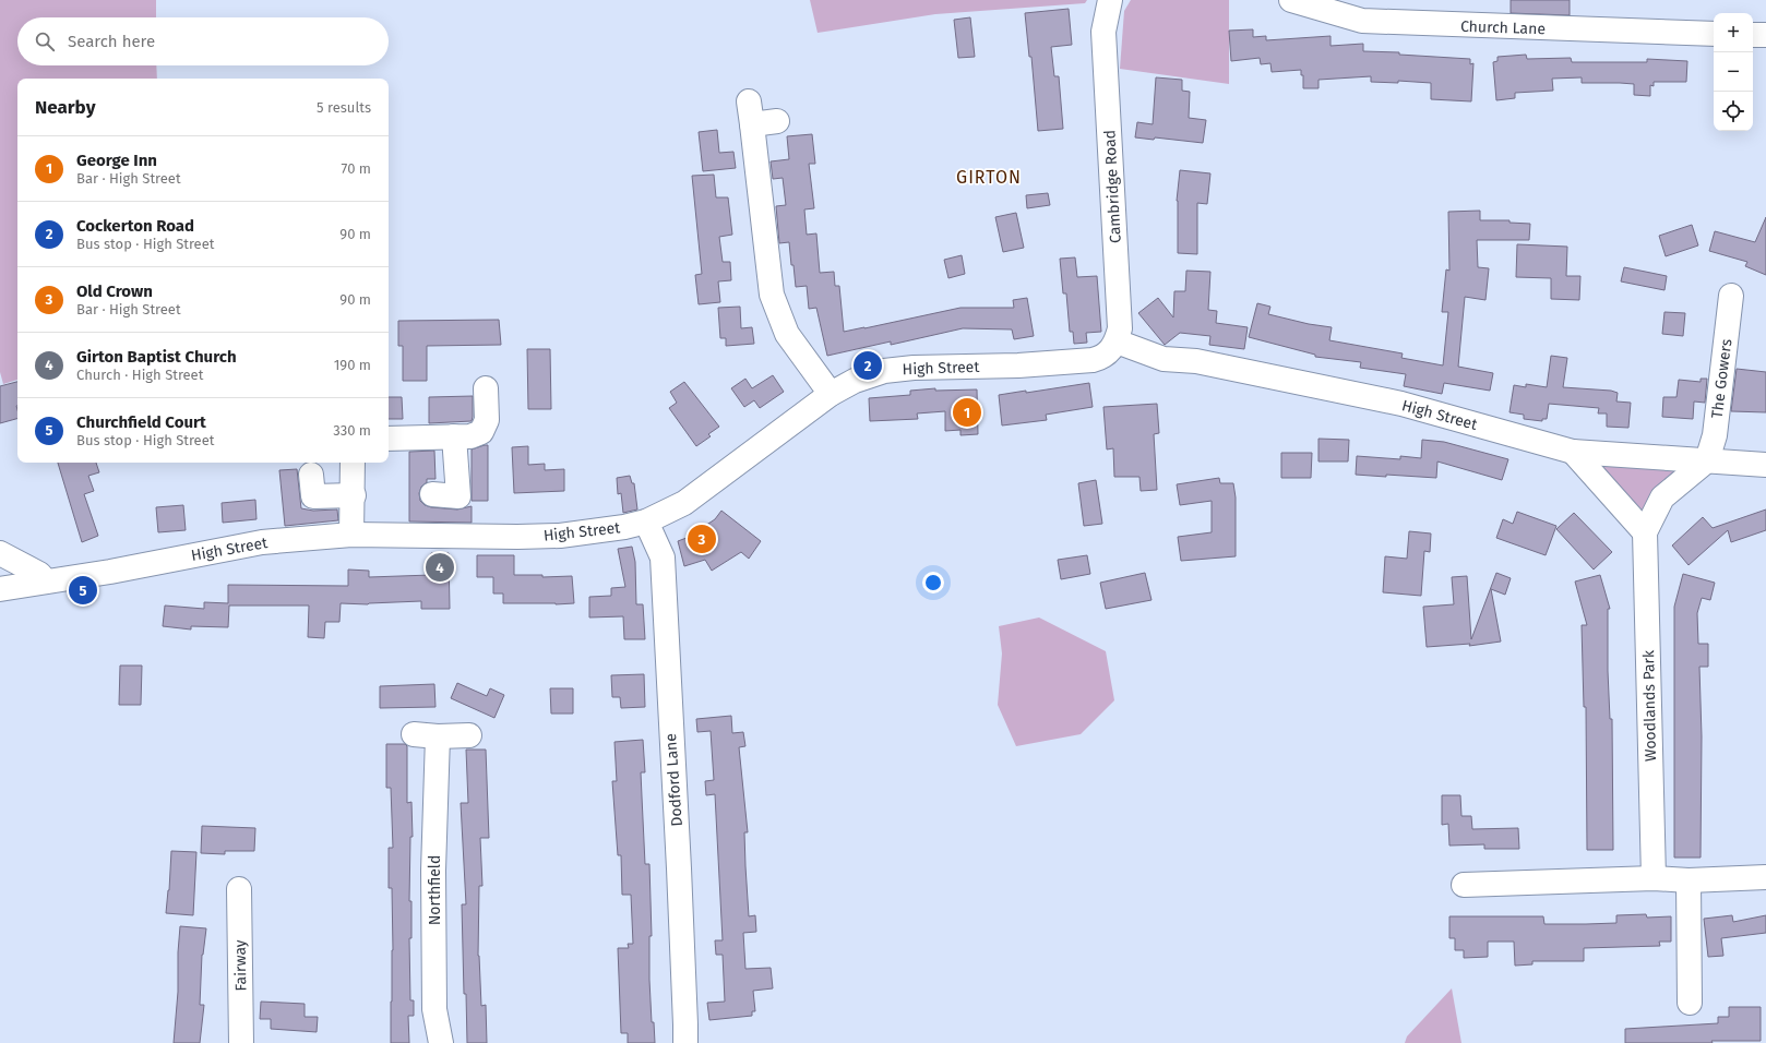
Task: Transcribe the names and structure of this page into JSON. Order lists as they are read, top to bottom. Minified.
{"streets":{"street":["Church Lane","Cambridge Road","High Street","The Gowers","Woodlands Park","Dodford Lane","Northfield","Fairway"]},"crossings":[["Cambridge Road","High Street"],["High Street","The Gowers"],["High Street","Woodlands Park"],["High Street","Dodford Lane"],["The Gowers","Woodlands Park"]],"districts":["GIRTON"],"page":{"map_buttons":["+","−"],"search":"Search here","heading":["Nearby","5 results"],"list":[{"mark":"1","name":"George Inn","note":"Bar · High Street","value":"70 m"},{"mark":"2","name":"Cockerton Road","note":"Bus stop · High Street","value":"90 m"},{"mark":"3","name":"Old Crown","note":"Bar · High Street","value":"90 m"},{"mark":"4","name":"Girton Baptist Church","note":"Church · High Street","value":"190 m"},{"mark":"5","name":"Churchfield Court","note":"Bus stop · High Street","value":"330 m"}],"pins":["2","1","3","4","5"]}}
